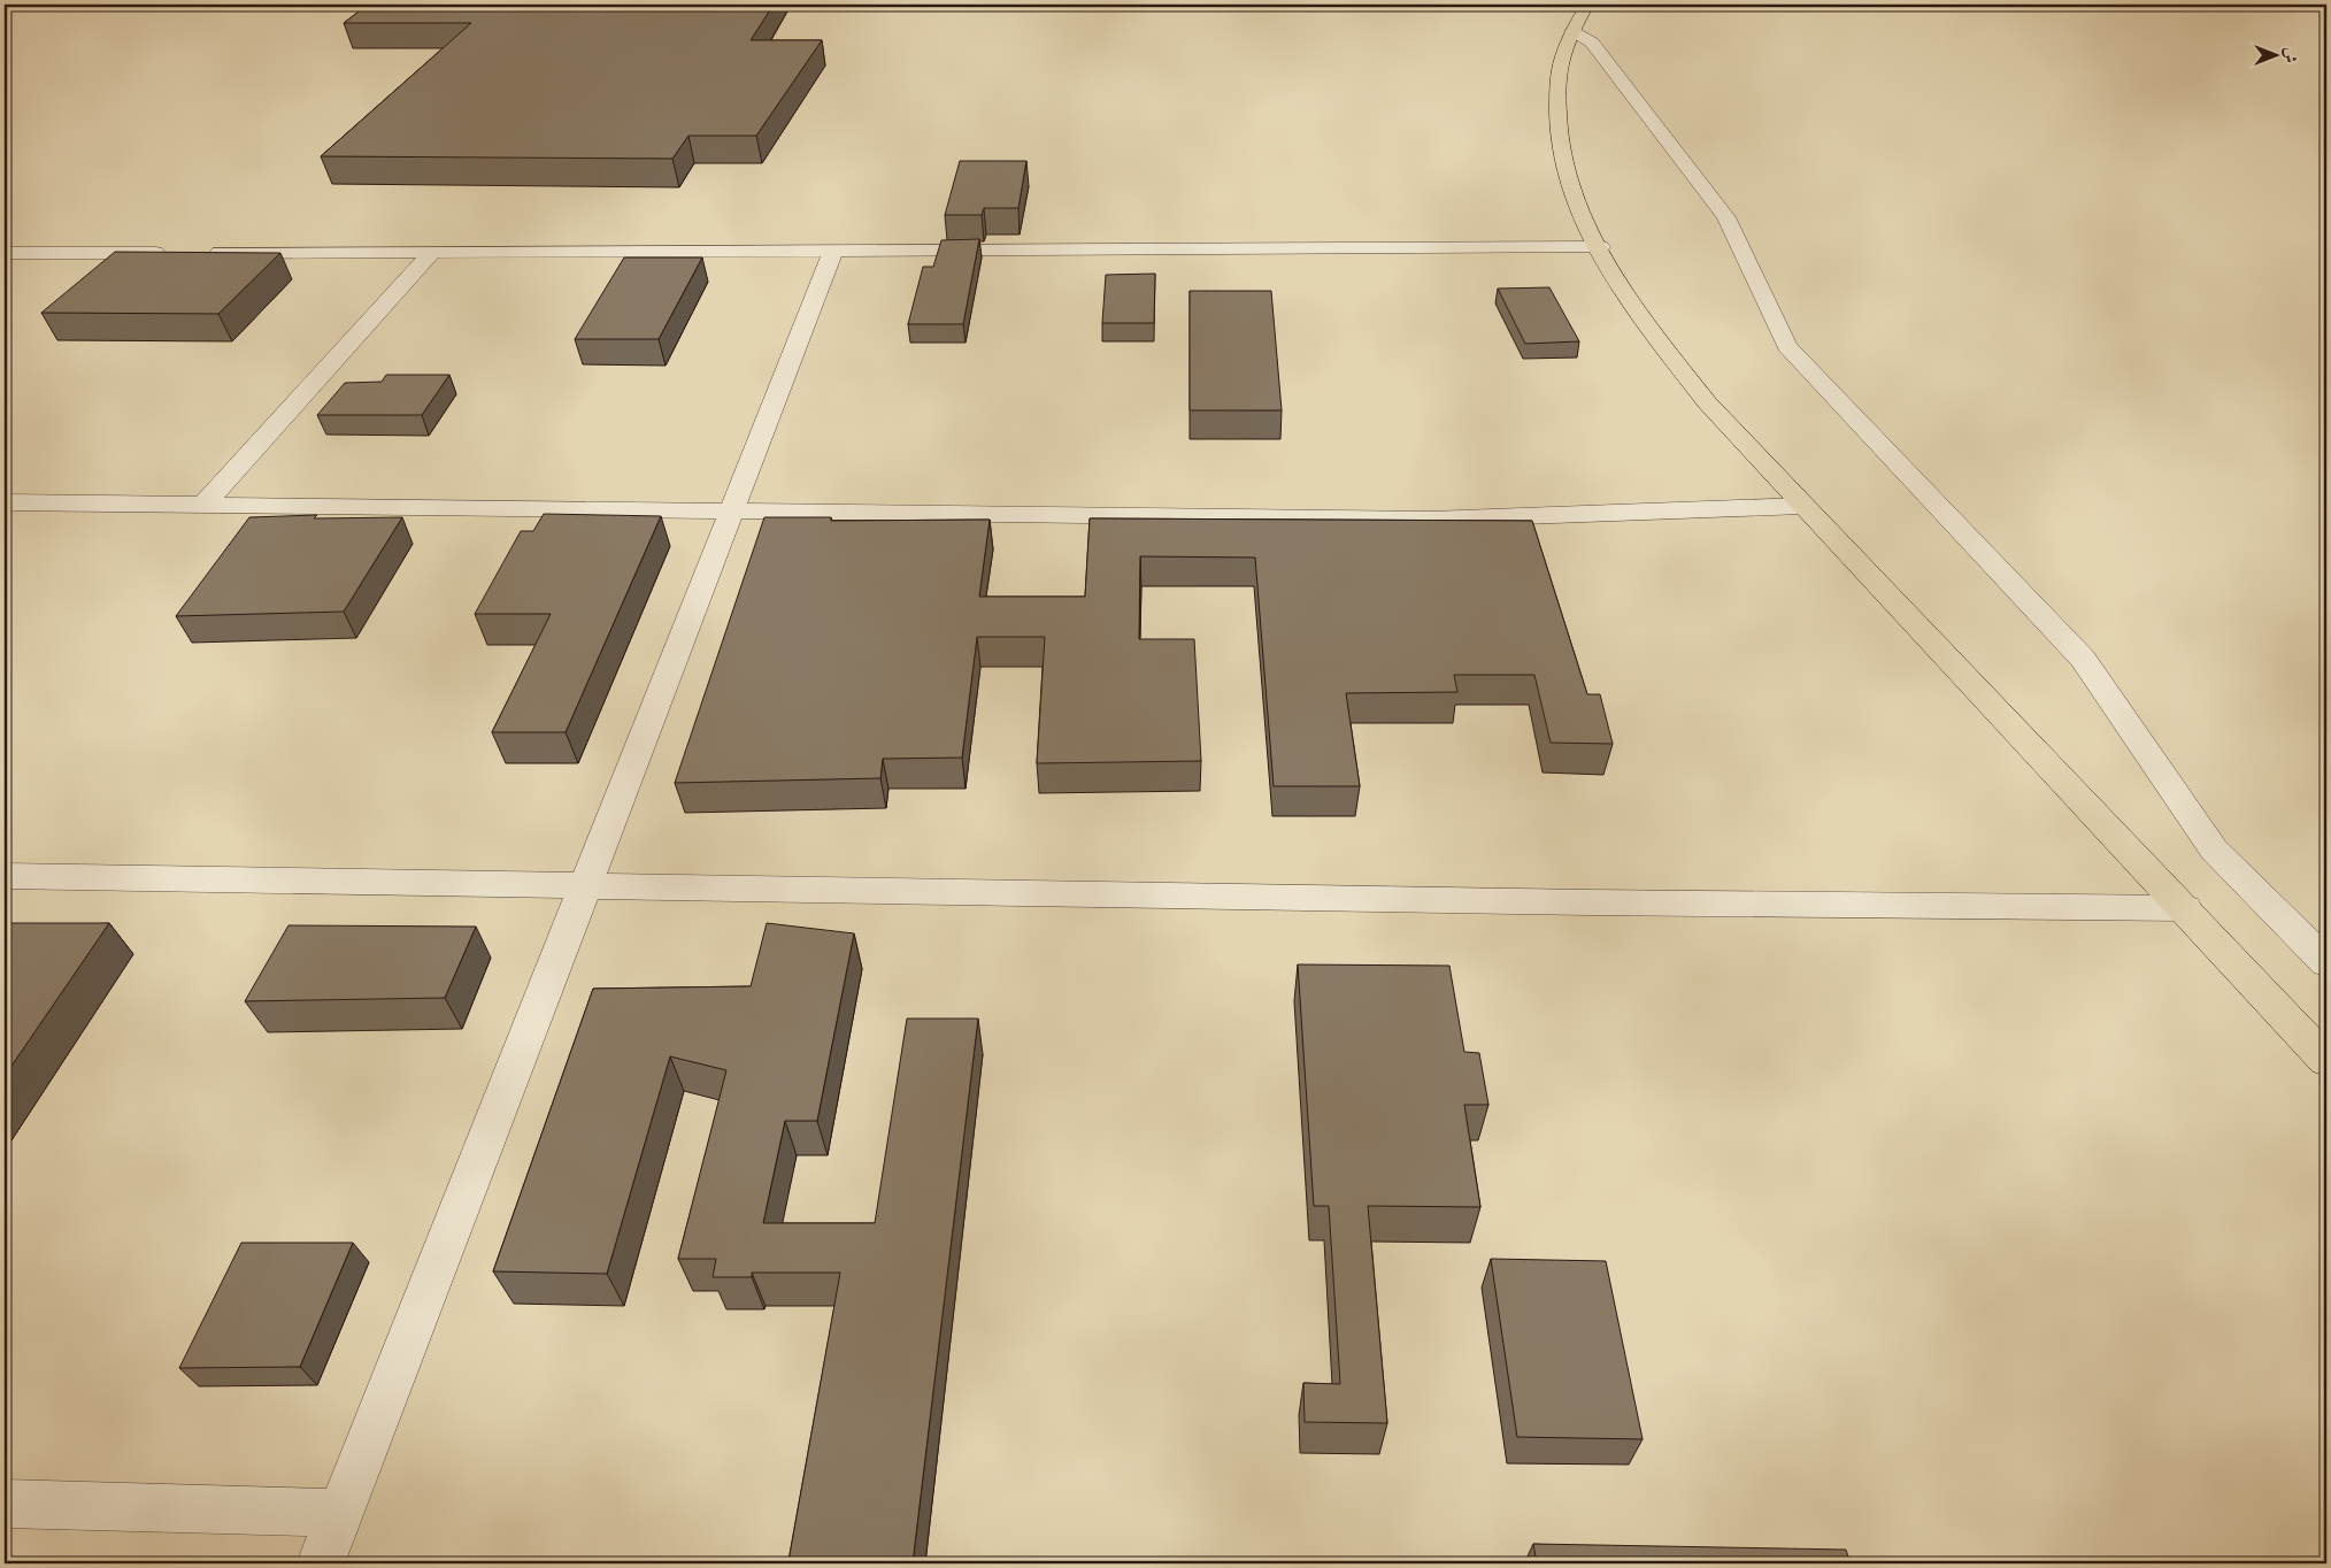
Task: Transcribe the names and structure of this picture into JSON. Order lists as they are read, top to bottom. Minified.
{"north":"right"}
